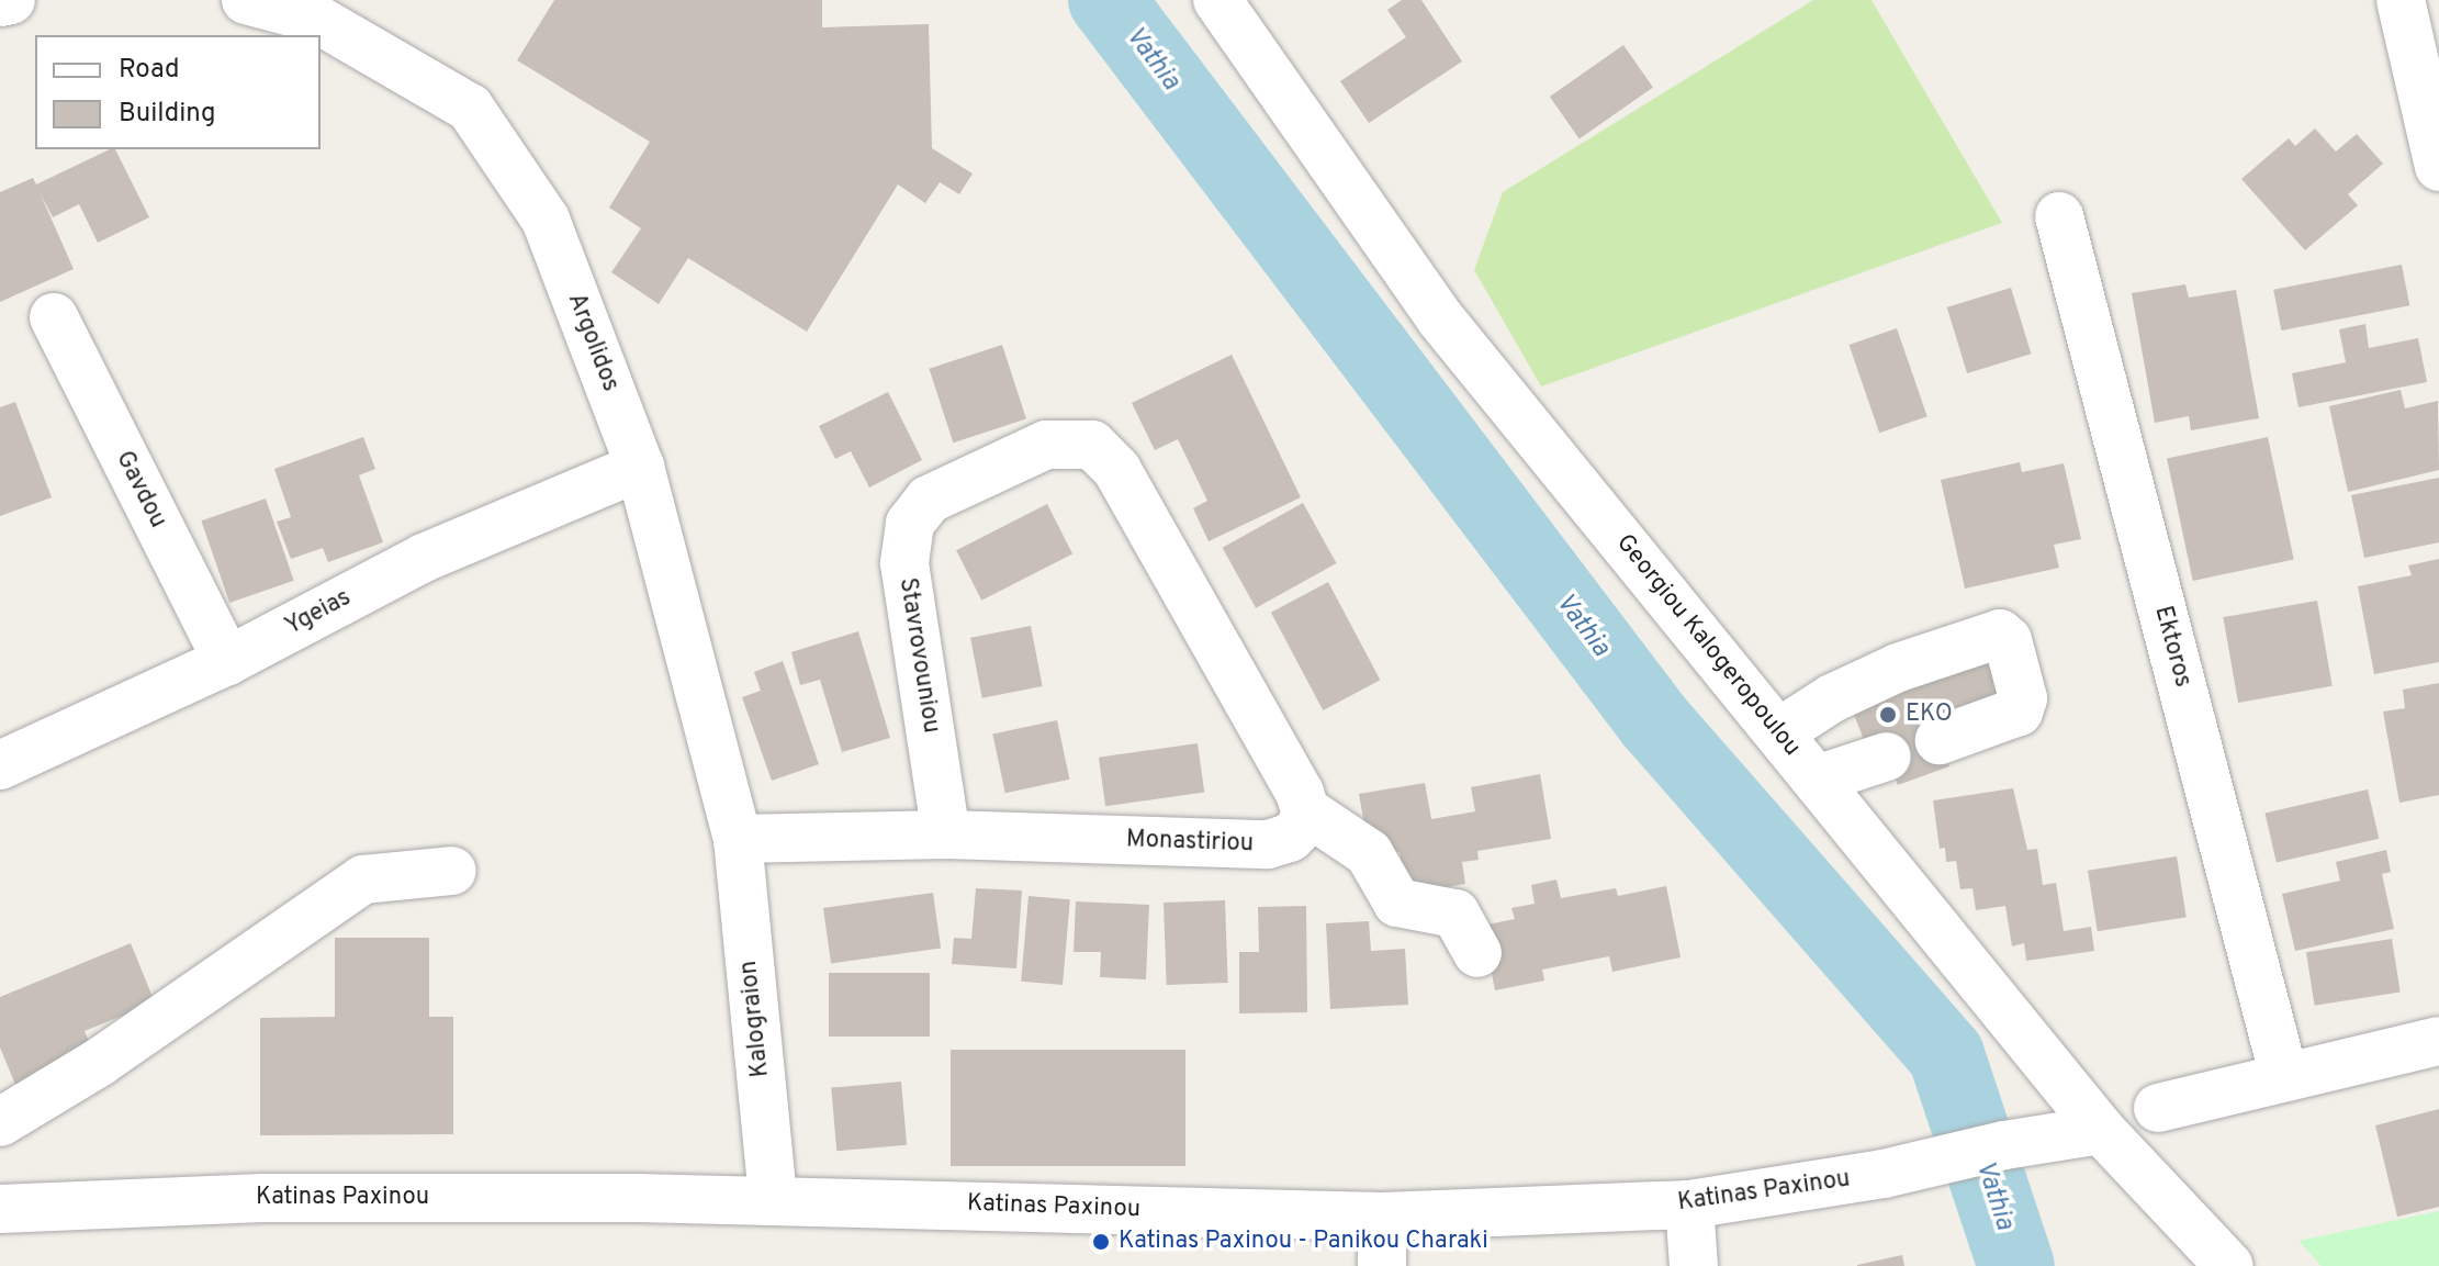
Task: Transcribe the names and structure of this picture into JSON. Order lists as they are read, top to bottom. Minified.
{"streets":{"street":["Argolidos","Gavdou","Ygeias","Georgiou Kalogeropoulou","Ektoros","Stavrovouniou","Monastiriou","Kalograion","Katinas Paxinou"]},"crossings":[["Argolidos","Ygeias"],["Argolidos","Monastiriou"],["Argolidos","Kalograion"],["Gavdou","Ygeias"],["Georgiou Kalogeropoulou","Katinas Paxinou"],["Stavrovouniou","Monastiriou"],["Monastiriou","Kalograion"],["Kalograion","Katinas Paxinou"]],"water":["Vathia"],"places":["EKO","Katinas Paxinou - Panikou Charaki"],"legend":["Road","Building"]}
